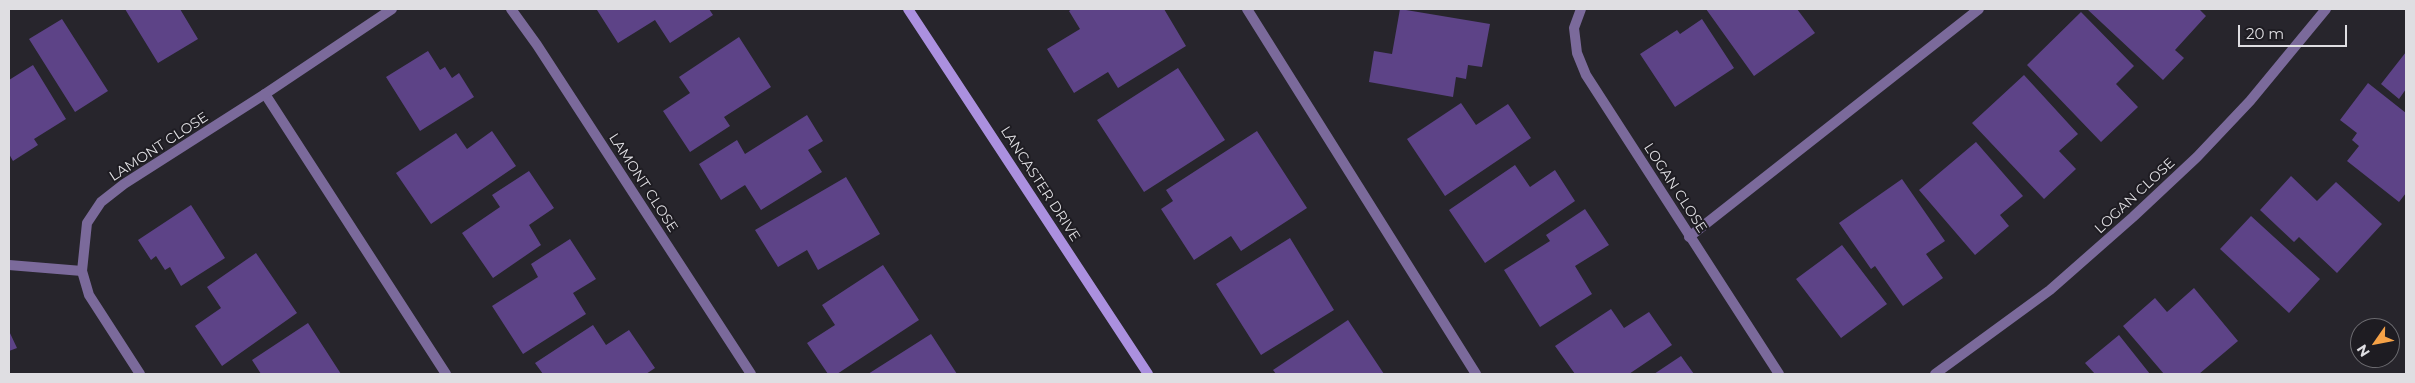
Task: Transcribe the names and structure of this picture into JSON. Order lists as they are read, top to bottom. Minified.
{"streets":{"street":["LAMONT CLOSE","LANCASTER DRIVE","LOGAN CLOSE"]},"scale_bar":"20 m","north":"bottom left"}
